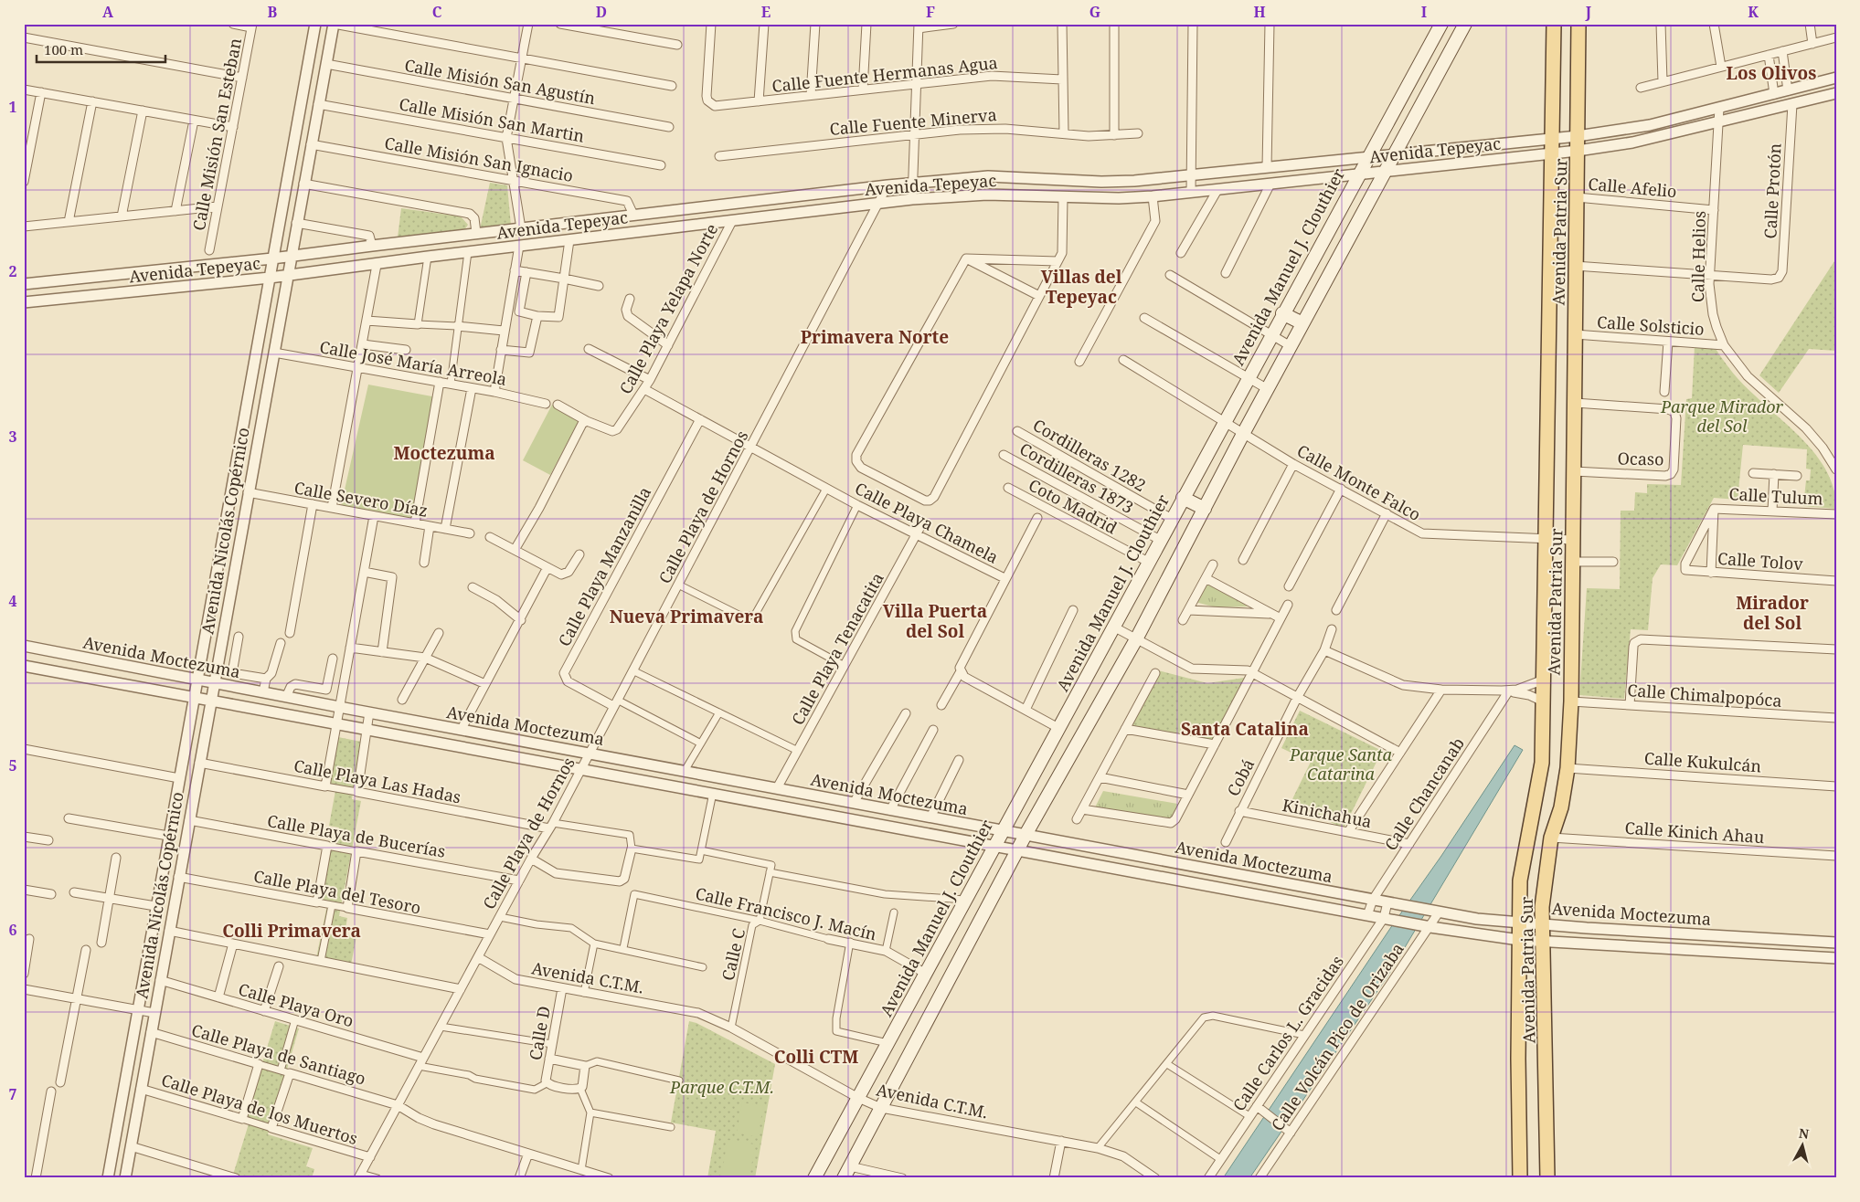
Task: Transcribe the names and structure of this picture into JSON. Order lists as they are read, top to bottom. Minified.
{"streets":{"main road":["Avenida Patria Sur","Avenida Manuel J. Clouthier"],"street":["Calle Fuente Hermanas Agua","Calle Misión San Agustín","Calle Misión San Martin","Calle Fuente Minerva","Calle Misión San Esteban","Avenida Tepeyac","Calle Misión San Ignacio","Calle Afelio","Calle Protón","Calle Helios","Calle Playa Yelapa Norte","Calle Solsticio","Calle José María Arreola","Cordilleras 1282","Ocaso","Cordilleras 1873","Calle Monte Falco","Calle Tulum","Calle Severo Díaz","Coto Madrid","Calle Playa de Hornos","Calle Playa Chamela","Avenida Nicolás Copérnico","Calle Tolov","Calle Playa Manzanilla","Calle Playa Tenacatita","Avenida Moctezuma","Calle Chimalpopóca","Calle Kukulcán","Cobá","Calle Playa Las Hadas","Calle Chancanab","Kinichahua","Calle Kinich Ahau","Calle Playa de Bucerías","Calle Playa del Tesoro","Calle Francisco J. Macín","Calle C","Avenida C.T.M.","Calle Playa Oro","Calle D","Calle Carlos L. Gracidas","Calle Volcán Pico de Orizaba","Calle Playa de Santiago","Calle Playa de los Muertos"]},"crossings":[["Calle Misión San Agustín","Avenida Nicolás Copérnico"],["Calle Misión San Martin","Avenida Nicolás Copérnico"],["Avenida Tepeyac","Calle Misión San Ignacio"],["Avenida Tepeyac","Calle Protón"],["Avenida Tepeyac","Avenida Patria Sur"],["Avenida Tepeyac","Calle Helios"],["Avenida Tepeyac","Avenida Manuel J. Clouthier"],["Avenida Tepeyac","Calle Playa Yelapa Norte"],["Avenida Tepeyac","Calle Playa de Hornos"],["Avenida Tepeyac","Avenida Nicolás Copérnico"],["Calle Misión San Ignacio","Avenida Nicolás Copérnico"],["Calle Afelio","Avenida Patria Sur"],["Calle Afelio","Calle Helios"],["Calle Protón","Calle Helios"],["Avenida Patria Sur","Calle Solsticio"],["Avenida Patria Sur","Ocaso"],["Avenida Patria Sur","Calle Monte Falco"],["Avenida Patria Sur","Avenida Moctezuma"],["Avenida Patria Sur","Calle Chimalpopóca"],["Avenida Patria Sur","Calle Kukulcán"],["Avenida Patria Sur","Calle Kinich Ahau"],["Calle Helios","Calle Solsticio"],["Avenida Manuel J. Clouthier","Cordilleras 1282"],["Avenida Manuel J. Clouthier","Cordilleras 1873"],["Avenida Manuel J. Clouthier","Calle Monte Falco"],["Avenida Manuel J. Clouthier","Coto Madrid"],["Avenida Manuel J. Clouthier","Avenida Moctezuma"],["Avenida Manuel J. Clouthier","Calle Francisco J. Macín"],["Avenida Manuel J. Clouthier","Avenida C.T.M."],["Calle Playa Yelapa Norte","Calle Playa Chamela"],["Calle José María Arreola","Avenida Nicolás Copérnico"],["Calle Tulum","Calle Tolov"],["Calle Severo Díaz","Avenida Nicolás Copérnico"],["Calle Playa de Hornos","Calle Playa Chamela"],["Calle Playa de Hornos","Calle Playa Manzanilla"],["Calle Playa de Hornos","Avenida Moctezuma"],["Calle Playa de Hornos","Calle Playa Las Hadas"],["Calle Playa de Hornos","Calle Playa de Bucerías"],["Calle Playa de Hornos","Calle Playa del Tesoro"],["Calle Playa de Hornos","Avenida C.T.M."],["Calle Playa de Hornos","Calle Playa Oro"],["Calle Playa de Hornos","Calle Playa de Santiago"],["Calle Playa de Hornos","Calle Playa de los Muertos"],["Calle Playa Chamela","Calle Playa Manzanilla"],["Calle Playa Chamela","Calle Playa Tenacatita"],["Avenida Nicolás Copérnico","Avenida Moctezuma"],["Avenida Nicolás Copérnico","Calle Playa Las Hadas"],["Avenida Nicolás Copérnico","Calle Playa de Bucerías"],["Avenida Nicolás Copérnico","Calle Playa del Tesoro"],["Avenida Nicolás Copérnico","Calle Playa Oro"],["Avenida Nicolás Copérnico","Calle Playa de Santiago"],["Avenida Nicolás Copérnico","Calle Playa de los Muertos"],["Calle Playa Tenacatita","Avenida Moctezuma"],["Avenida Moctezuma","Calle Chancanab"],["Avenida Moctezuma","Calle Carlos L. Gracidas"],["Avenida Moctezuma","Calle Volcán Pico de Orizaba"],["Cobá","Kinichahua"],["Calle Chancanab","Kinichahua"],["Calle Francisco J. Macín","Calle C"],["Calle C","Avenida C.T.M."],["Avenida C.T.M.","Calle D"]],"districts":["Los Olivos","Villas del Tepeyac","Primavera Norte","Moctezuma","Mirador del Sol","Villa Puerta del Sol","Nueva Primavera","Santa Catalina","Colli Primavera","Colli CTM"],"parks":["Parque Mirador del Sol","Parque Santa Catarina","Parque C.T.M."],"scale_bar":"100 m","north":"top","grid":{"columns":["A","B","C","D","E","F","G","H","I","J","K"],"rows":["1","2","3","4","5","6","7"]}}
